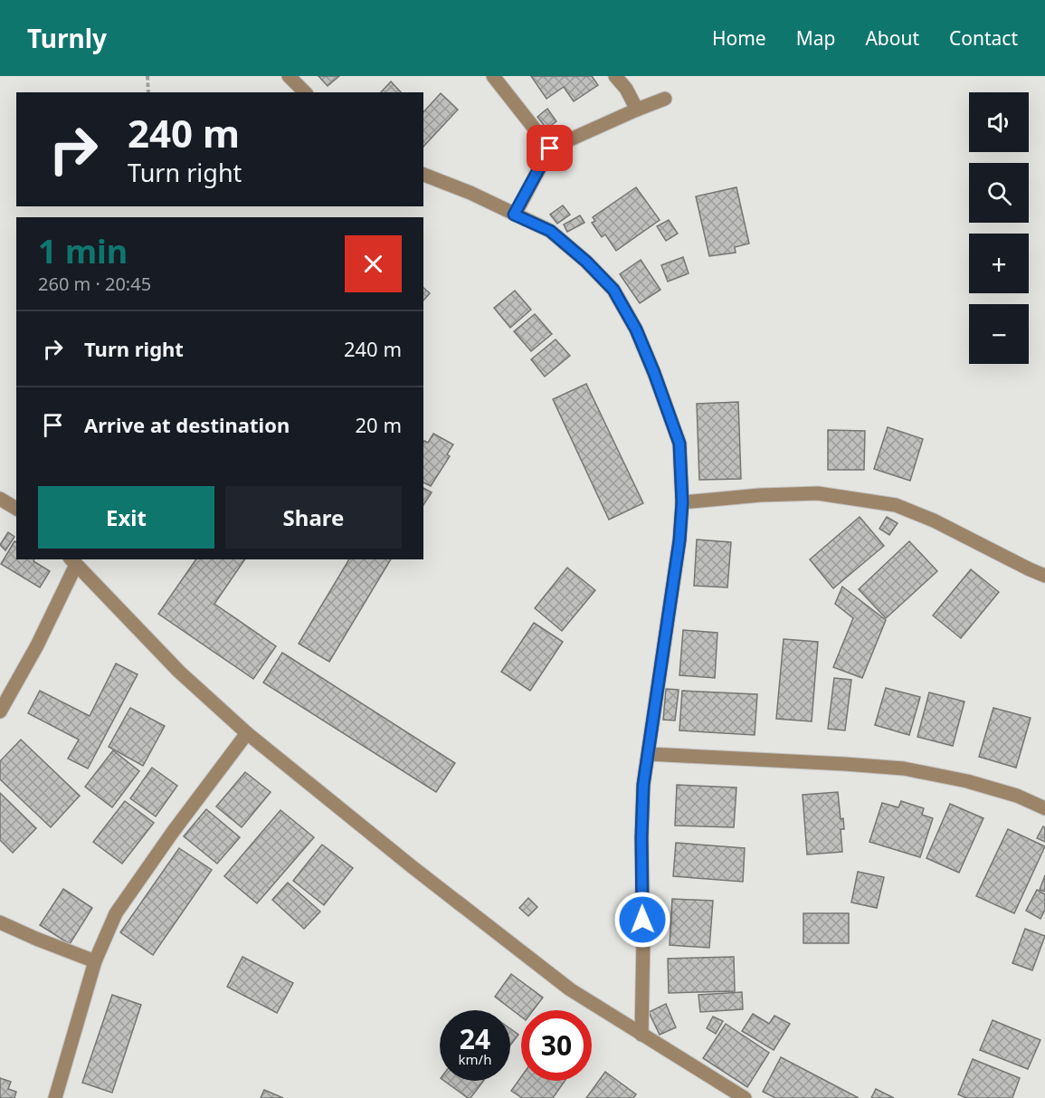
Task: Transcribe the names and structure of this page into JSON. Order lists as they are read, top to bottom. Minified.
{"page":{"header":"Turnly","nav":["Home","Map","About","Contact"],"map_buttons":["+","−"],"turn":["240 m","Turn right"],"heading":["1 min","260 m · 20:45"],"list":[{"name":"Turn right","value":"240 m"},{"name":"Arrive at destination","value":"20 m"}],"buttons":["Exit","Share"],"speed":"24 km/h","limit":"30"}}
